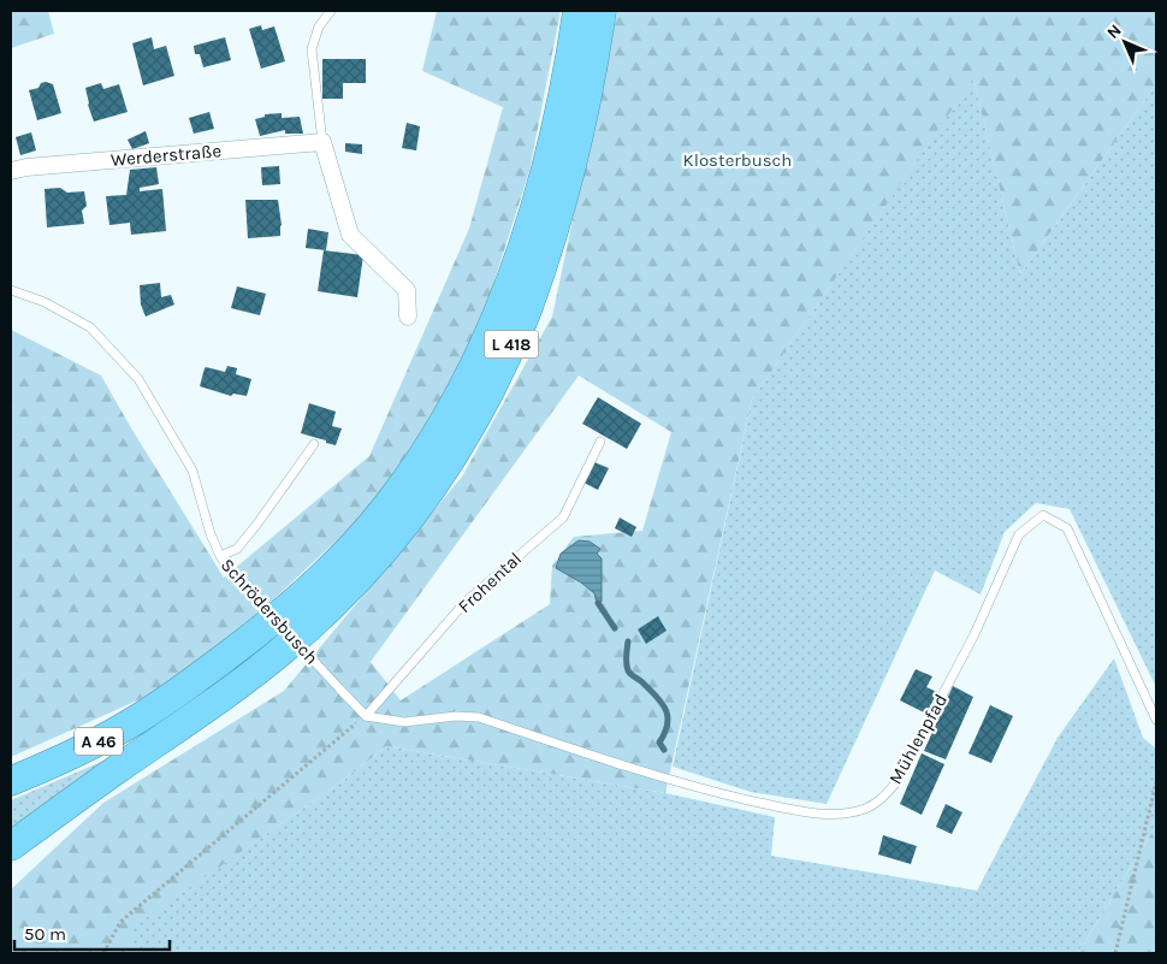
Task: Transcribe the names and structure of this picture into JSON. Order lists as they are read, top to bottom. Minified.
{"streets":{"highway":["L 418","A 46"],"street":["Werderstraße"],"lane":["Frohental","Schrödersbusch","Mühlenpfad"]},"crossings":[["L 418","A 46"],["Frohental","Schrödersbusch"],["Frohental","Mühlenpfad"],["Schrödersbusch","Mühlenpfad"]],"parks":["Klosterbusch"],"scale_bar":"50 m","north":"top left"}
